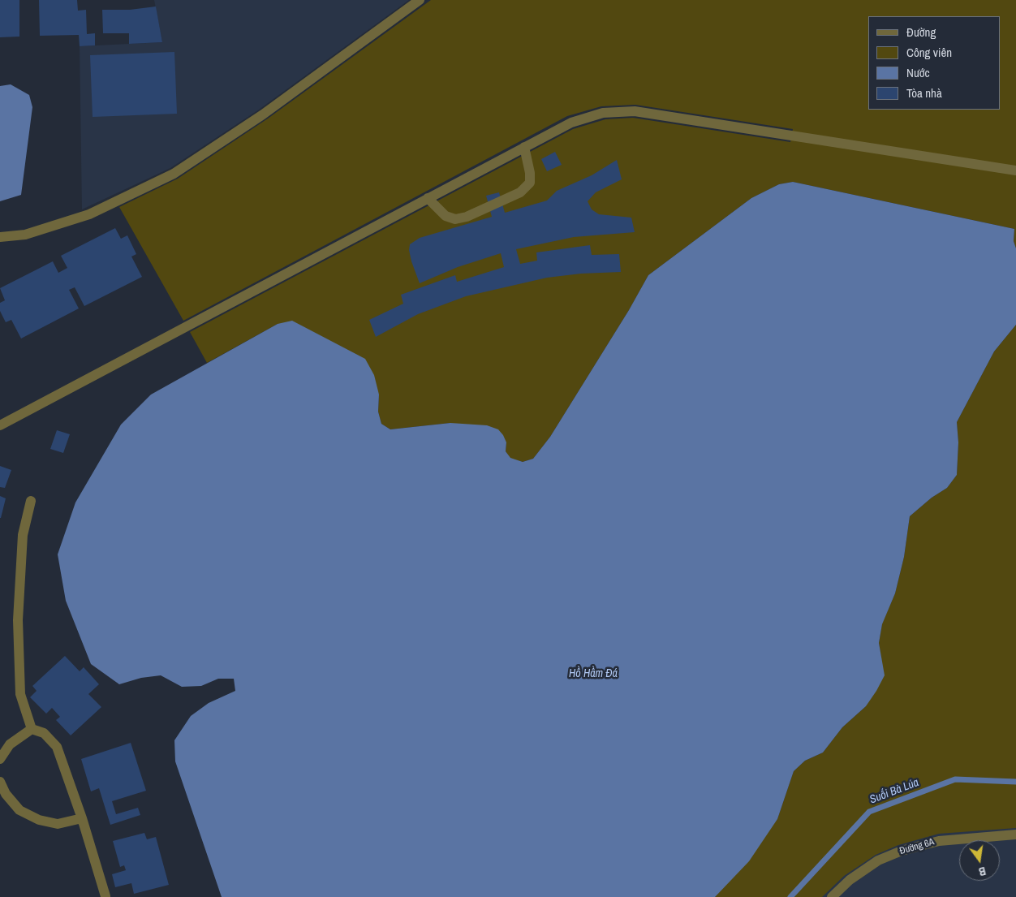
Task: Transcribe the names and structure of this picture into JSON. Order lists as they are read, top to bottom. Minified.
{"streets":{"street":["Đường 6A"]},"water":["Hồ Hầm Đá","Suối Bà Lúa"],"legend":["Đường","Công viên","Nước","Tòa nhà"],"north":"bottom"}
